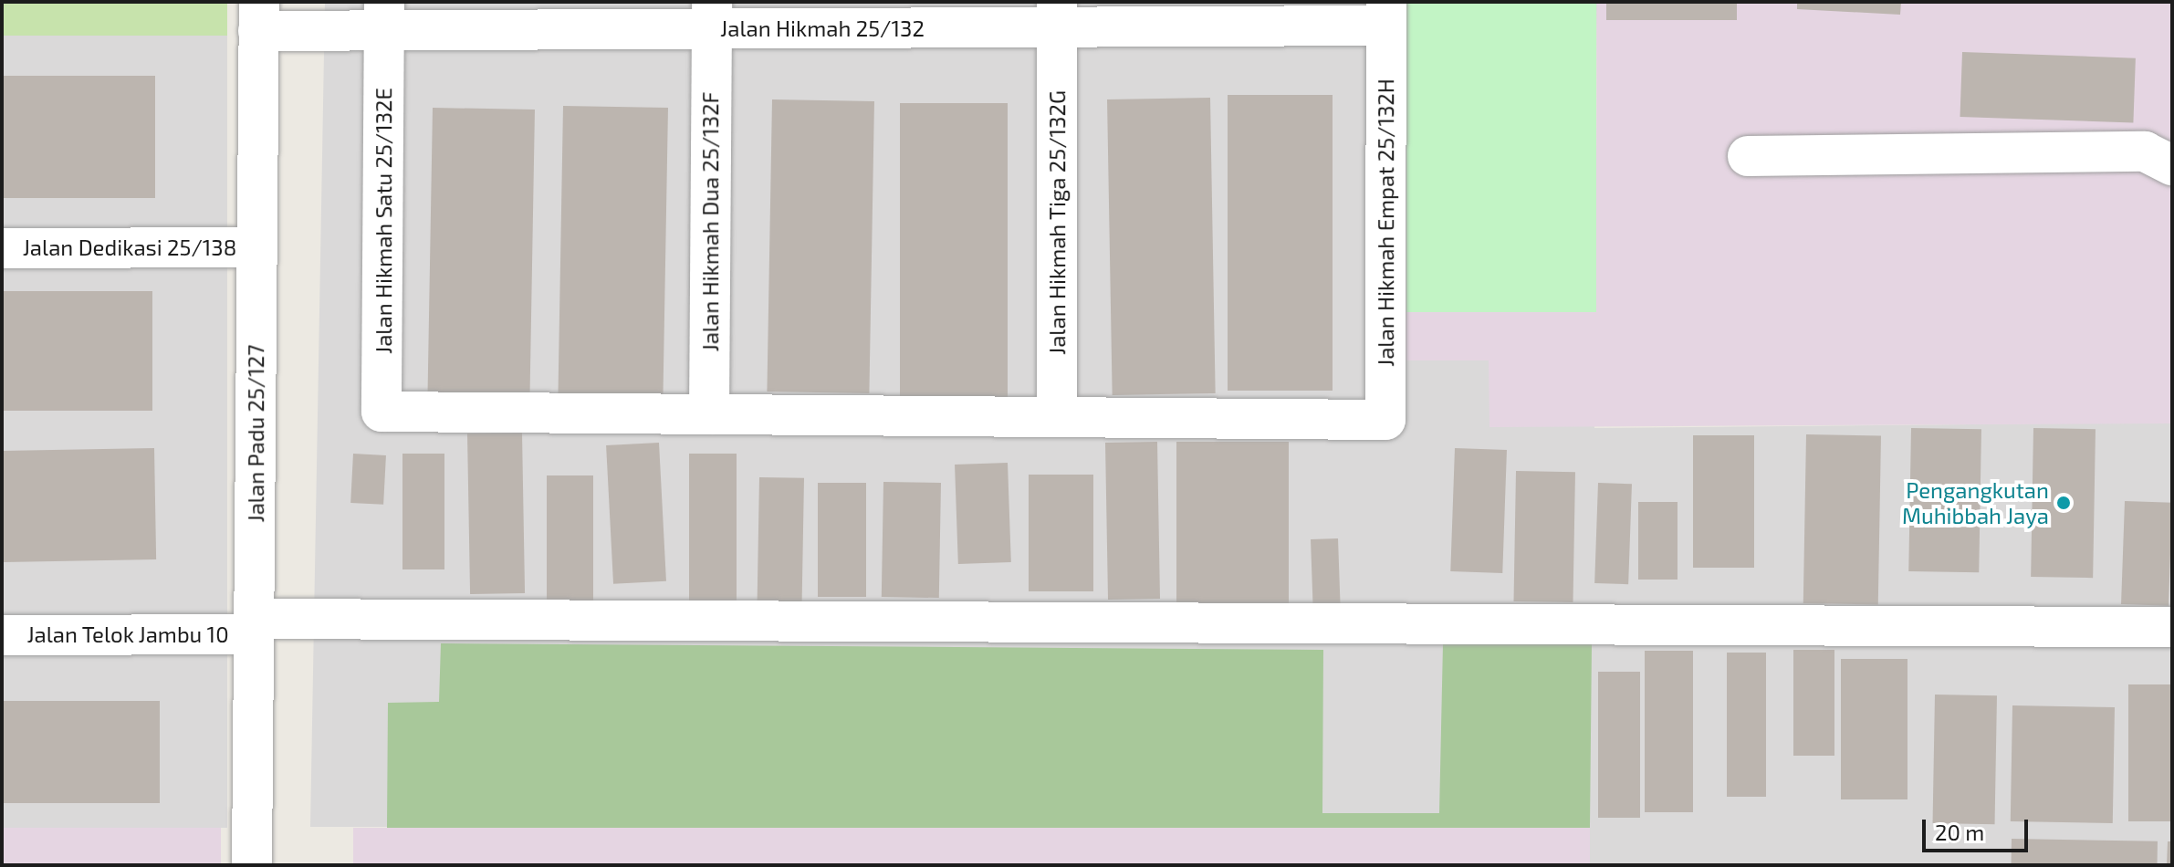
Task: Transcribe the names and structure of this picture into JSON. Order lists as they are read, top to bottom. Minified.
{"streets":{"street":["Jalan Hikmah 25/132","Jalan Hikmah Satu 25/132E","Jalan Hikmah Dua 25/132F","Jalan Hikmah Tiga 25/132G","Jalan Hikmah Empat 25/132H","Jalan Dedikasi 25/138","Jalan Padu 25/127","Jalan Telok Jambu 10"]},"crossings":[["Jalan Hikmah 25/132","Jalan Hikmah Satu 25/132E"],["Jalan Hikmah 25/132","Jalan Hikmah Dua 25/132F"],["Jalan Hikmah 25/132","Jalan Hikmah Tiga 25/132G"],["Jalan Hikmah 25/132","Jalan Hikmah Empat 25/132H"],["Jalan Hikmah 25/132","Jalan Padu 25/127"],["Jalan Hikmah Satu 25/132E","Jalan Hikmah Dua 25/132F"],["Jalan Hikmah Tiga 25/132G","Jalan Hikmah Empat 25/132H"],["Jalan Dedikasi 25/138","Jalan Padu 25/127"],["Jalan Padu 25/127","Jalan Telok Jambu 10"]],"places":["Pengangkutan Muhibbah Jaya"],"scale_bar":"20 m"}
